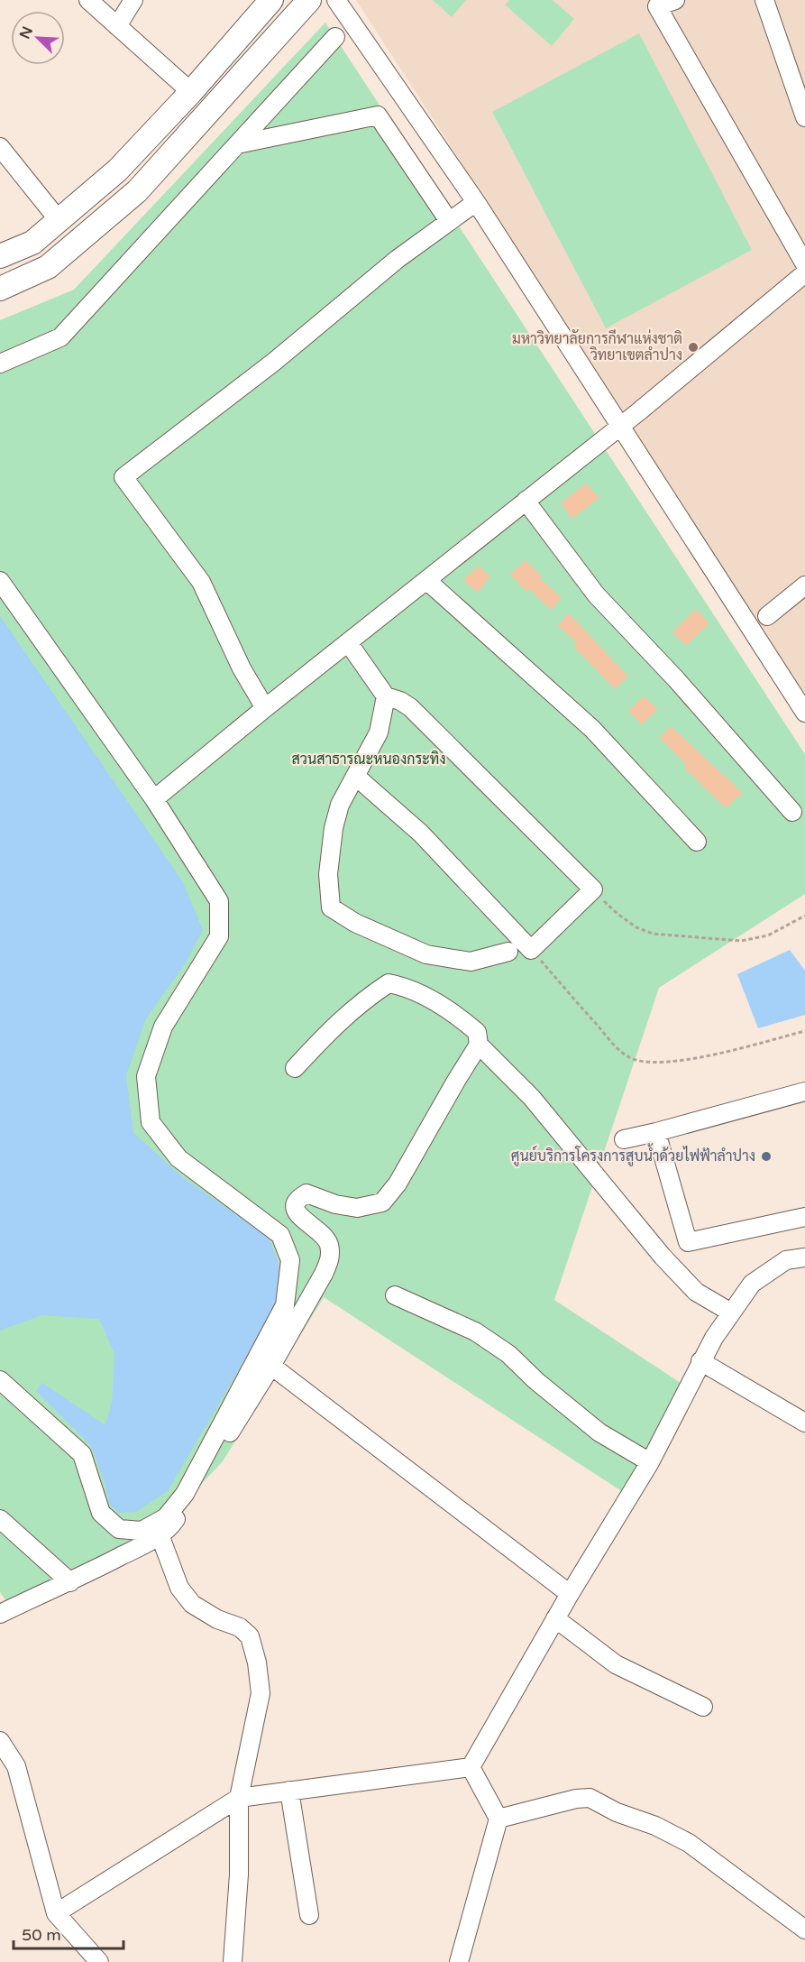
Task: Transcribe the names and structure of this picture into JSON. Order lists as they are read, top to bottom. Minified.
{"parks":["สวนสาธารณะหนองกระทิง"],"places":["มหาวิทยาลัยการกีฬาแห่งชาติ วิทยาเขตลำปาง","ศูนย์บริการโครงการสูบน้ำด้วยไฟฟ้าลําปาง"],"scale_bar":"50 m","north":"top left"}
